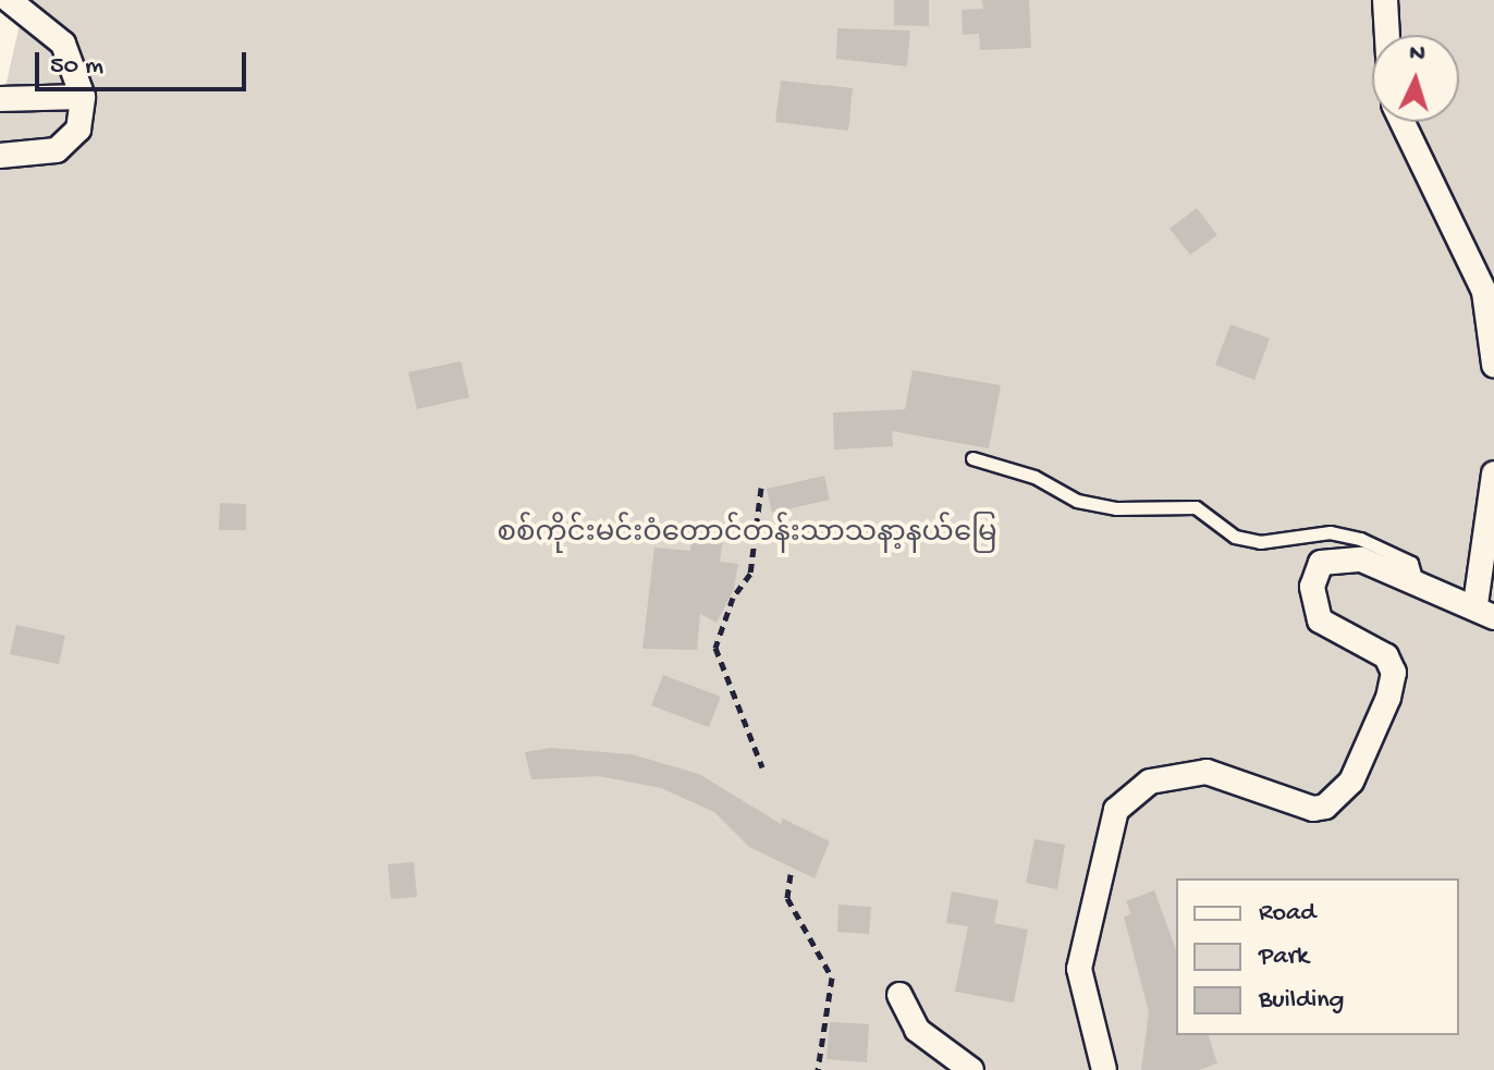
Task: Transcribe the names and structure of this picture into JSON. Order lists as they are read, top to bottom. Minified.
{"parks":["စစ်ကိုင်းမင်းဝံတောင်တန်းသာသနာ့နယ်မြေ"],"legend":["Road","Park","Building"],"scale_bar":"50 m","north":"top"}
